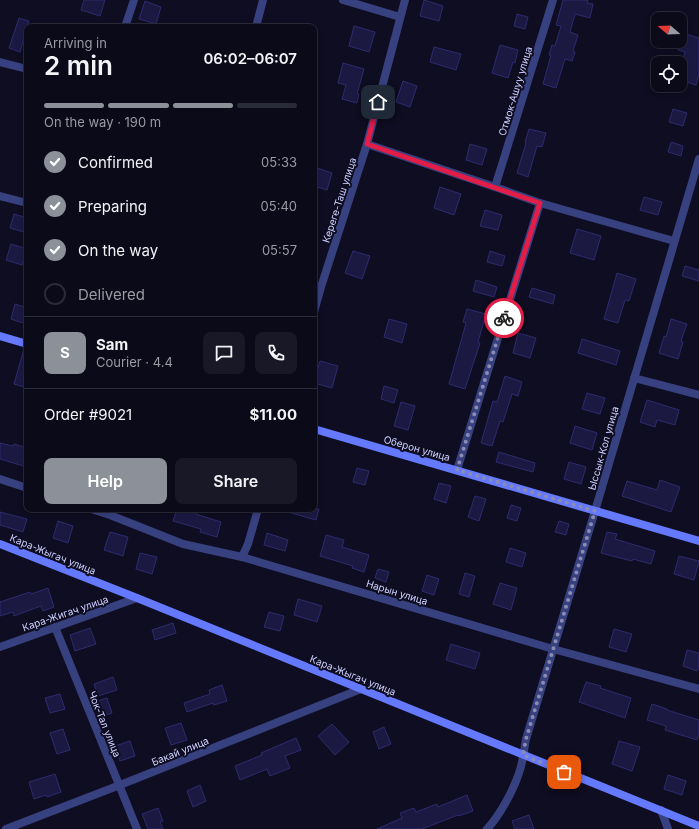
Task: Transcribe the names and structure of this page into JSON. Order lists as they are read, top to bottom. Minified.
{"streets":{"street":["Отмок-Ашуу улица","Кереге-Таш улица","Оберон улица","Ыссык-Кол улица","Кара-Жыгач улица","Нарын улица","Кара-Жигач улица","Чок-Тал улица","Бакай улица"]},"crossings":[["Оберон улица","Ыссык-Кол улица"],["Ыссык-Кол улица","Кара-Жыгач улица"],["Ыссык-Кол улица","Нарын улица"],["Кара-Жыгач улица","Кара-Жигач улица"],["Кара-Жыгач улица","Бакай улица"],["Кара-Жигач улица","Чок-Тал улица"],["Чок-Тал улица","Бакай улица"]],"north":"left","page":{"heading":["2 min","Arriving in","06:02–06:07"],"panel":["Sam","Courier · 4.4","Order #9021","$11.00"],"bar":"On the way · 190 m","list":[["Confirmed","05:33"],["Preparing","05:40"],["On the way","05:57"],"Delivered"],"round":"S","buttons":["Help","Share"]}}
